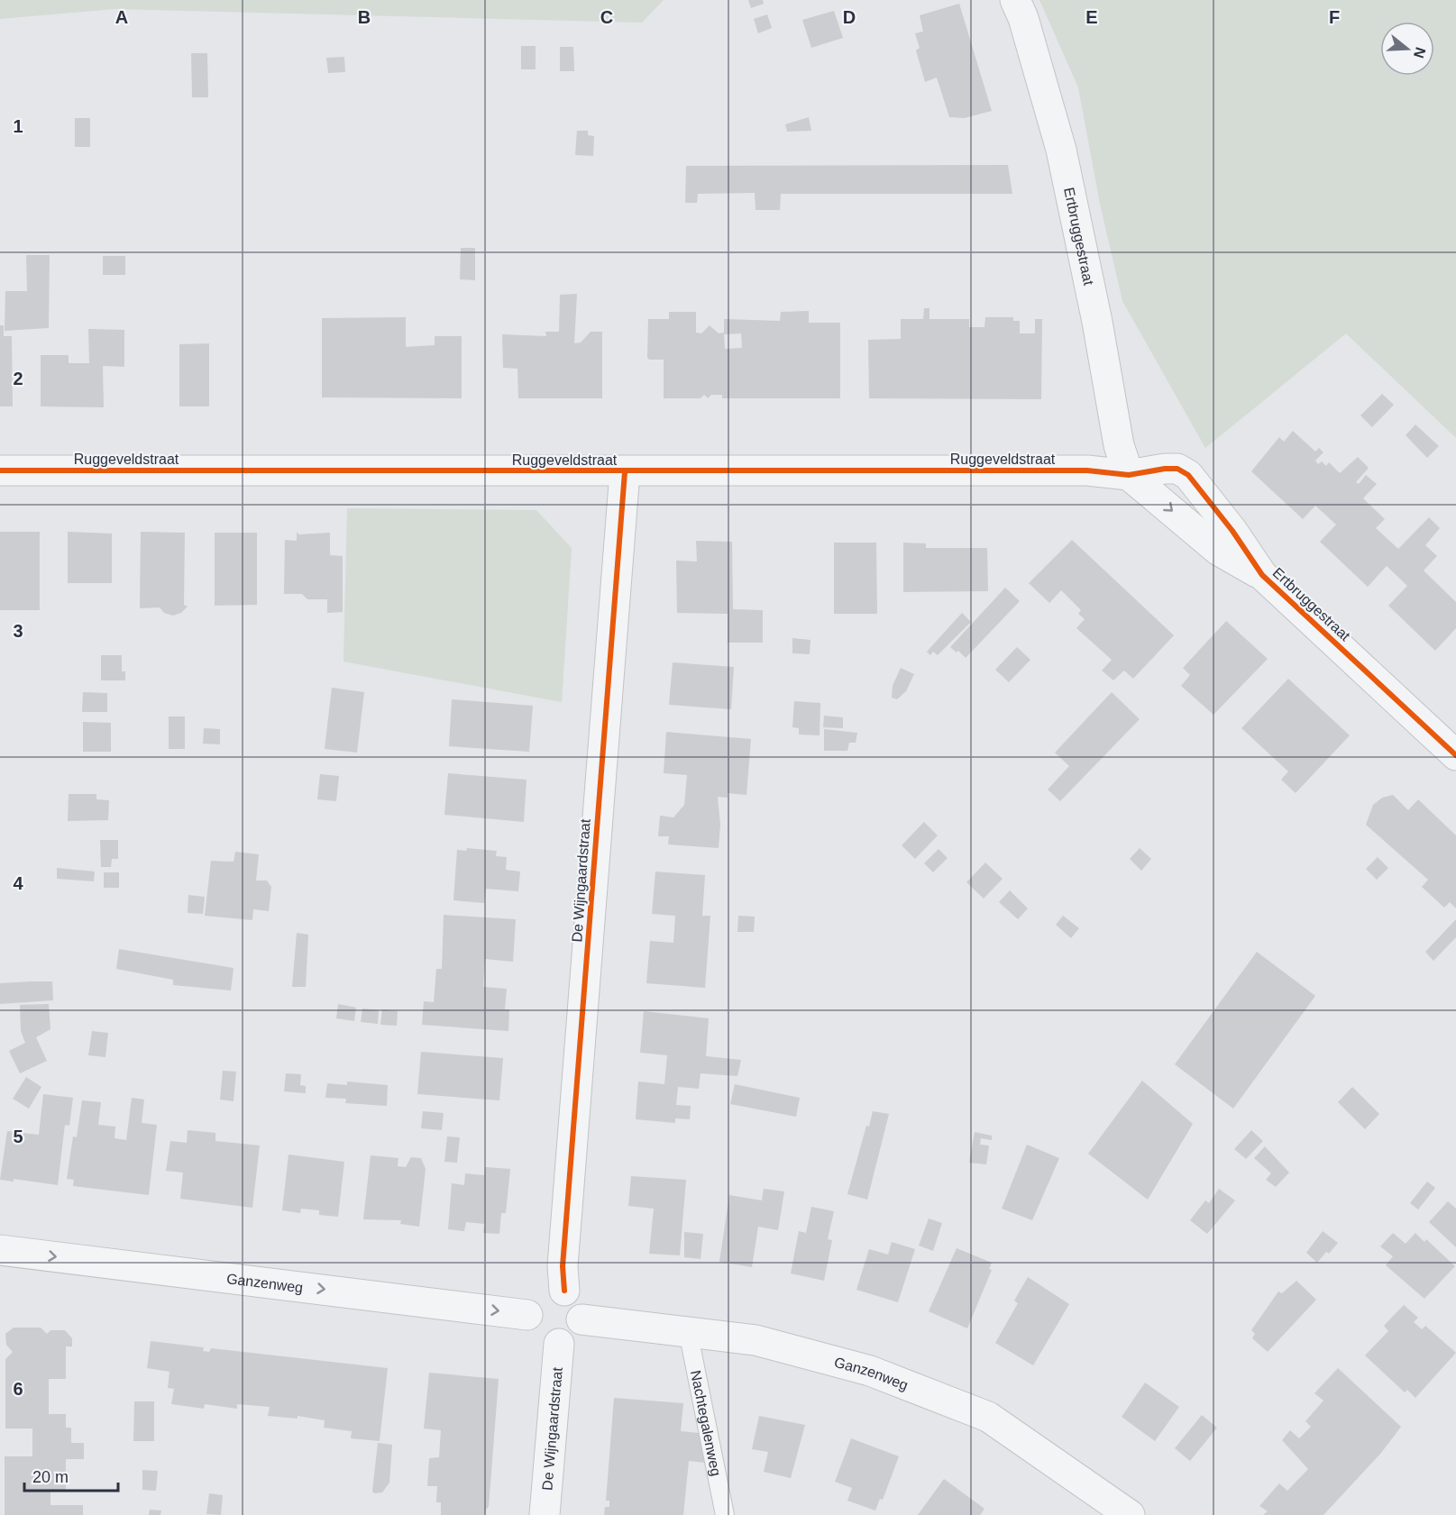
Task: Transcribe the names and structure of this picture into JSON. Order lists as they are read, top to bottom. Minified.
{"streets":{"street":["Ertbruggestraat","Ruggeveldstraat","De Wijngaardstraat","Ganzenweg"],"lane":["Nachtegalenweg"]},"crossings":[["Ertbruggestraat","Ruggeveldstraat"],["Ruggeveldstraat","De Wijngaardstraat"],["De Wijngaardstraat","Ganzenweg"],["Ganzenweg","Nachtegalenweg"]],"one_way":["Ganzenweg"],"scale_bar":"20 m","north":"right","grid":{"columns":["A","B","C","D","E","F"],"rows":["1","2","3","4","5","6"]}}
